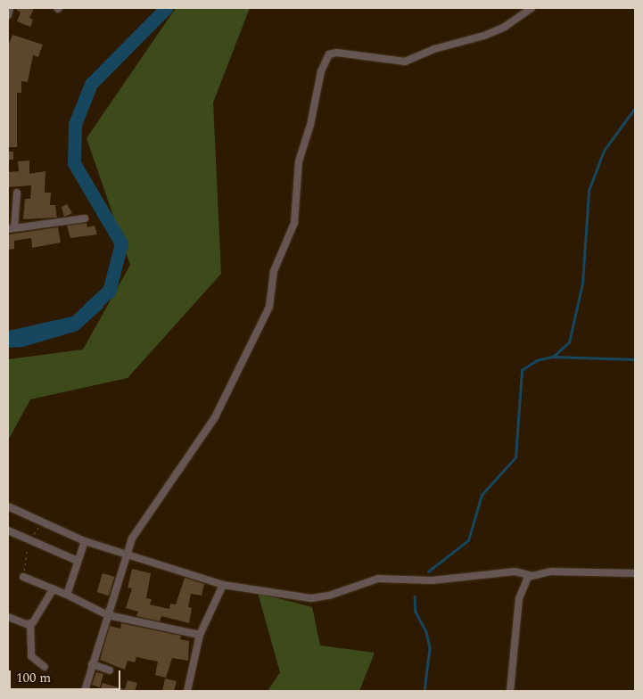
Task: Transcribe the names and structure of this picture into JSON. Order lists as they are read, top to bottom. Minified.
{"scale_bar":"100 m"}
